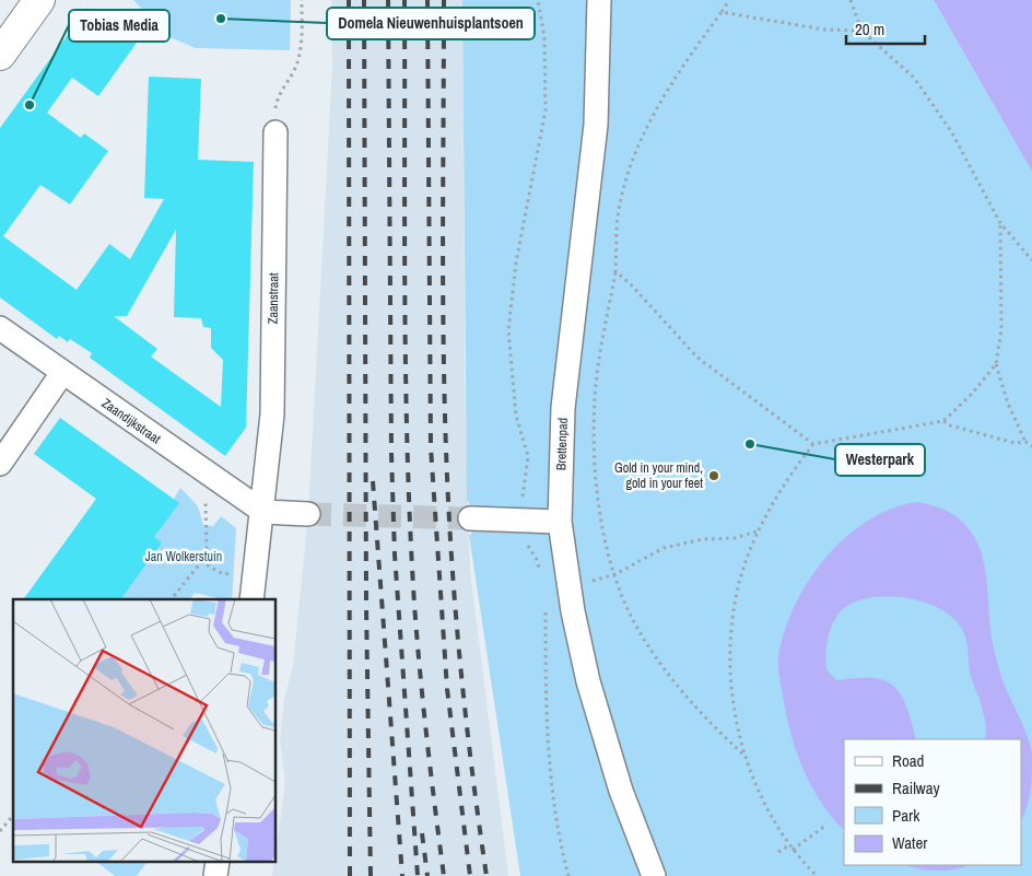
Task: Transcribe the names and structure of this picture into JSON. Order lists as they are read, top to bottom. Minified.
{"streets":{"street":["Zaanstraat","Zaandijkstraat","Brettenpad"]},"crossings":[["Zaanstraat","Zaandijkstraat"]],"parks":["Jan Wolkerstuin"],"places":["Domela Nieuwenhuisplantsoen","Tobias Media","Westerpark","Gold in your mind, gold in your feet"],"legend":["Road","Railway","Park","Water"],"scale_bar":"20 m"}
